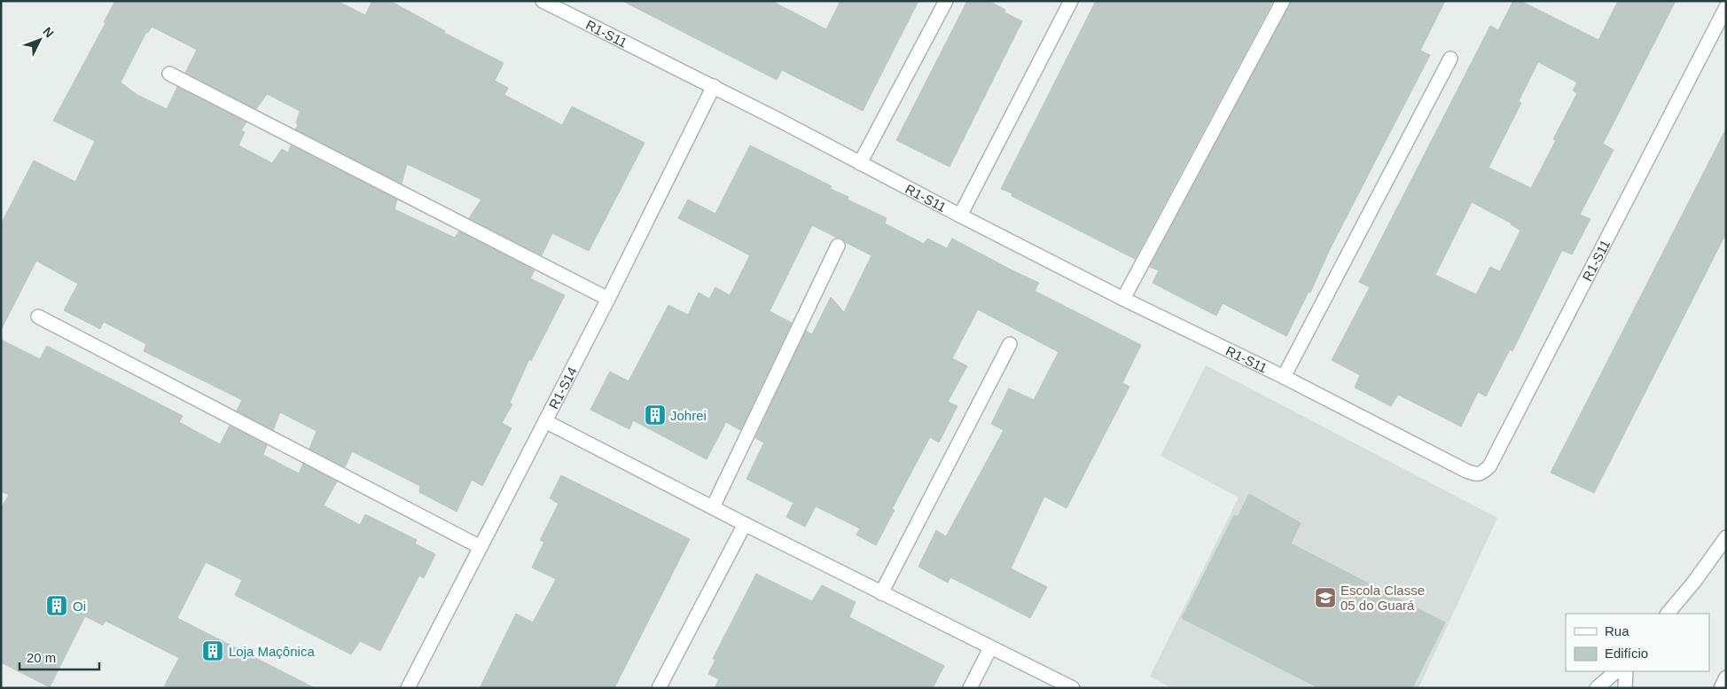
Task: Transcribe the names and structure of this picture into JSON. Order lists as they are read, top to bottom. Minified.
{"streets":{"street":["R1-S11","R1-S14"]},"crossings":[["R1-S11","R1-S14"]],"places":{"building":["Johrei","Oi","Loja Maçônica"],"school or university":["Escola Classe 05 do Guará"]},"legend":["Rua","Edifício"],"scale_bar":"20 m","north":"top right"}
